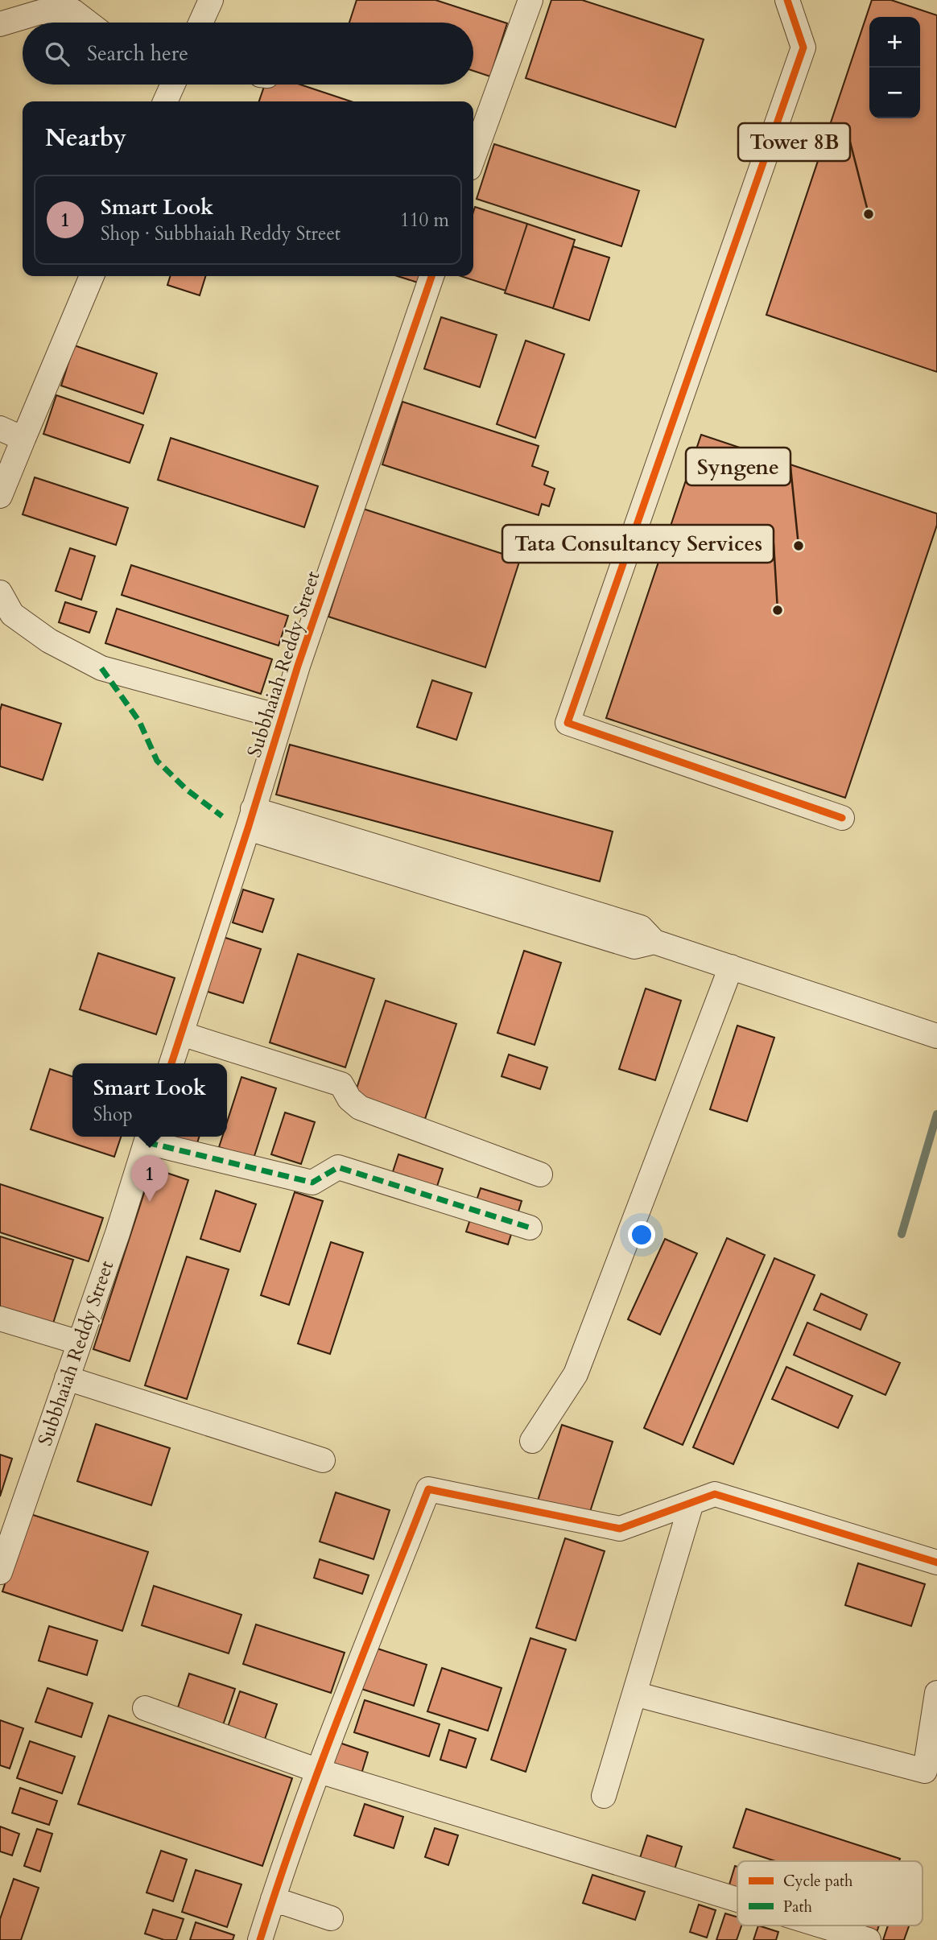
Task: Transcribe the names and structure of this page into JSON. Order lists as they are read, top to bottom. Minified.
{"streets":{"street":["Subbhaiah Reddy Street"]},"places":["Tower 8B","Syngene","Tata Consultancy Services"],"legend":["Cycle path","Path"],"page":{"map_buttons":["+","−"],"search":"Search here","heading":"Nearby","list":[{"mark":"1","name":"Smart Look","note":"Shop · Subbhaiah Reddy Street","value":"110 m"}],"popup":["Smart Look","Shop"],"pins":"1"}}
